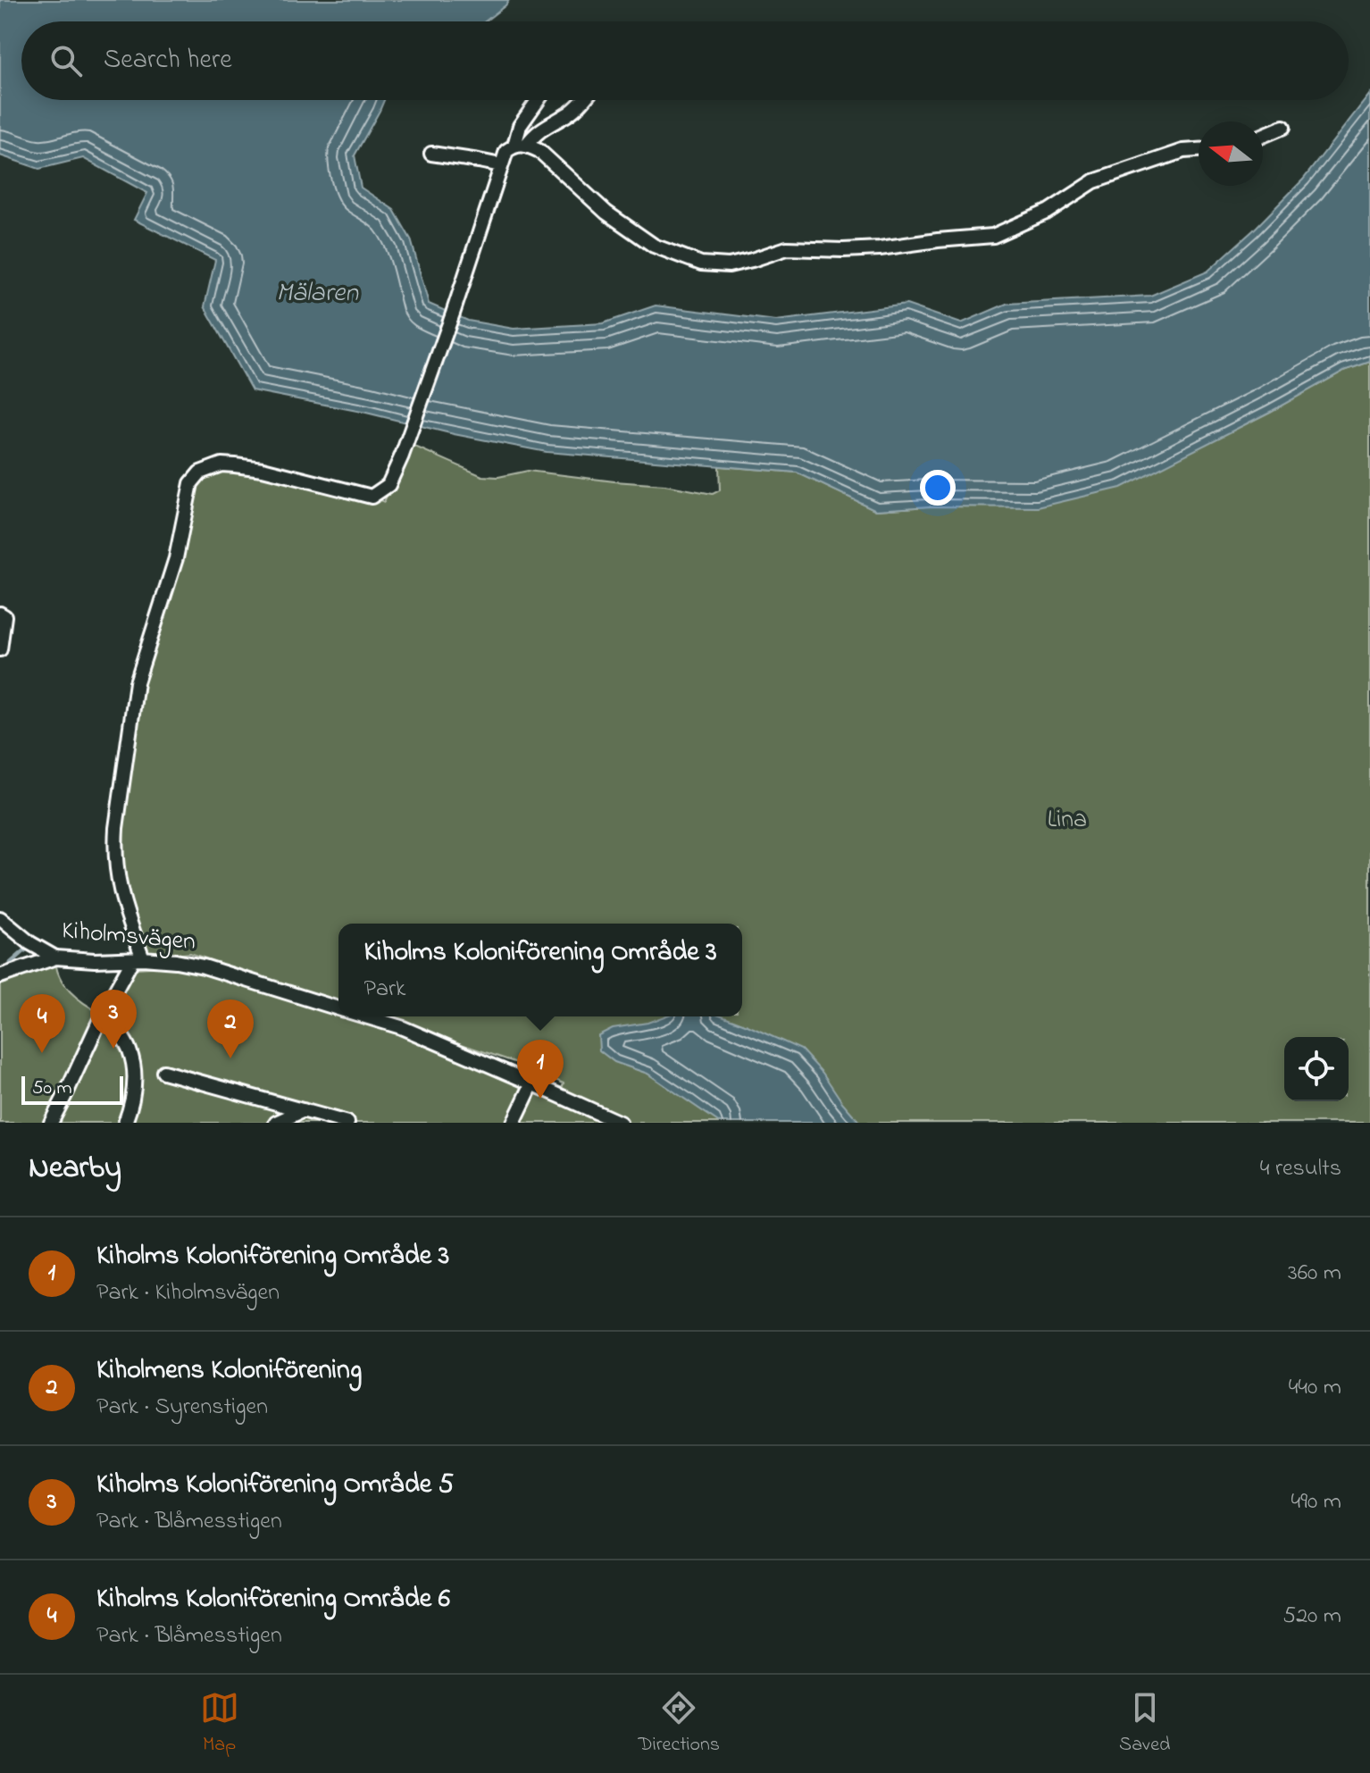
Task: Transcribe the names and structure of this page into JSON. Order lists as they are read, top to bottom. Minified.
{"streets":{"street":["Kiholmsvägen"]},"water":["Mälaren"],"parks":["Lina"],"scale_bar":"50 m","north":"left","page":{"search":"Search here","popup":["Kiholms Koloniförening Område 3","Park"],"pins":["3","4","2","1"],"scale":"50 m","heading":["Nearby","4 results"],"list":[{"mark":"1","name":"Kiholms Koloniförening Område 3","note":"Park · Kiholmsvägen","value":"360 m"},{"mark":"2","name":"Kiholmens Koloniförening","note":"Park · Syrenstigen","value":"440 m"},{"mark":"3","name":"Kiholms Koloniförening Område 5","note":"Park · Blåmesstigen","value":"490 m"},{"mark":"4","name":"Kiholms Koloniförening Område 6","note":"Park · Blåmesstigen","value":"520 m"}],"nav":["Map","Directions","Saved"]}}
